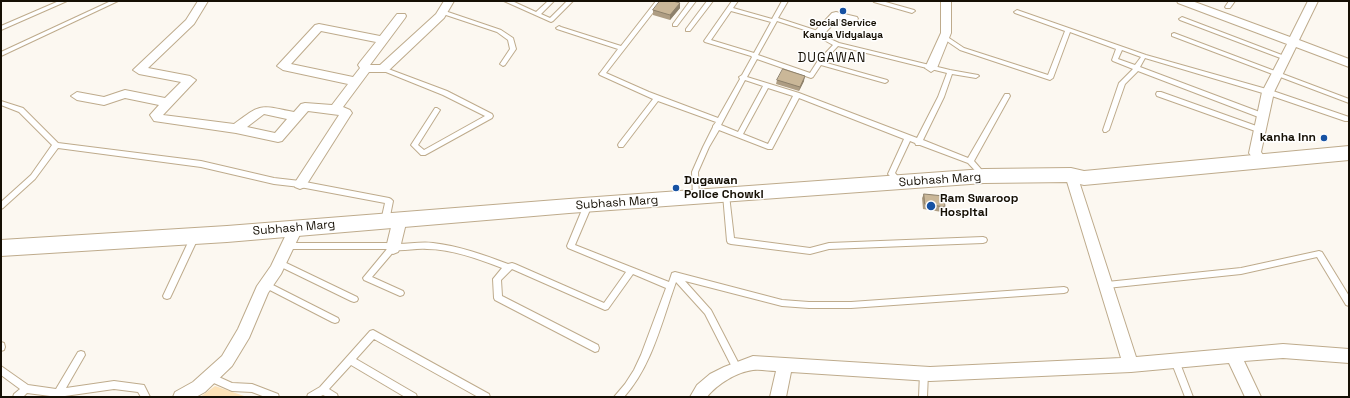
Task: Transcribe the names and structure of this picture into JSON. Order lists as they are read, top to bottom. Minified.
{"streets":{"main road":["Subhash Marg"]},"districts":["DUGAWAN"],"places":["Social Service Kanya Vidyalaya","kanha inn","Dugawan Police Chowki","Ram Swaroop Hospital"]}
